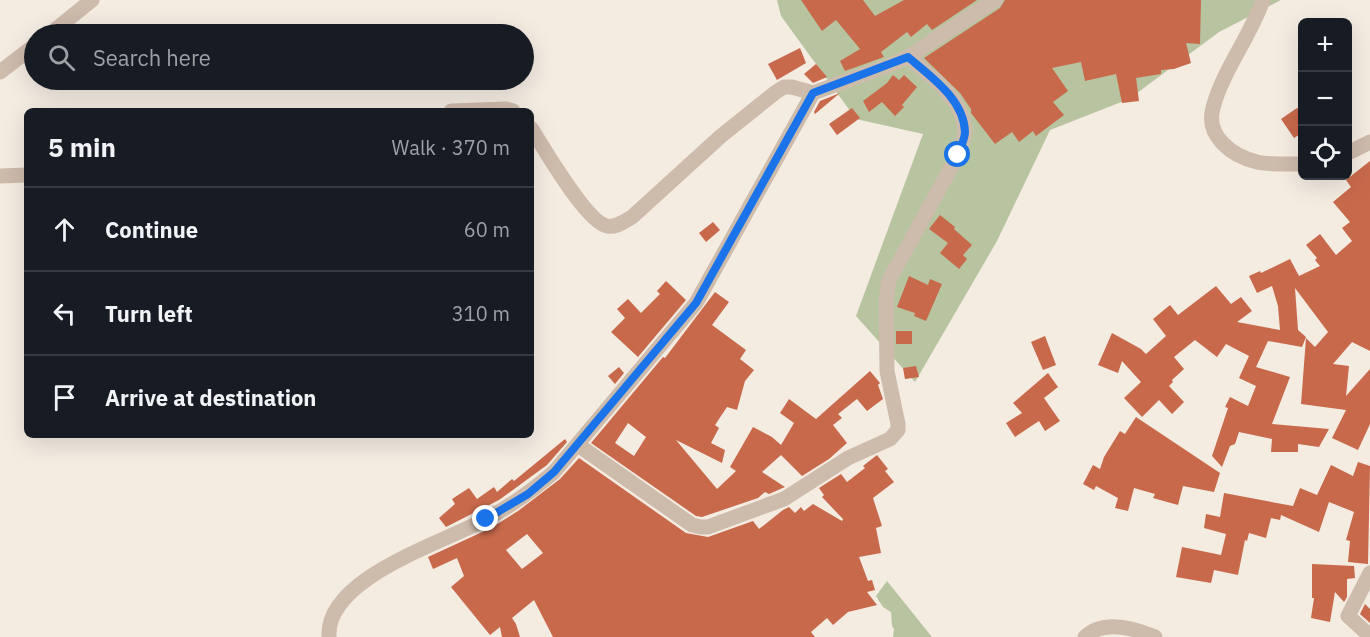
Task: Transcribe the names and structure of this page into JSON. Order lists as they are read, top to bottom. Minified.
{"page":{"map_buttons":["+","−"],"search":"Search here","heading":["5 min","Walk · 370 m"],"list":[["Continue","60 m"],["Turn left","310 m"],"Arrive at destination"]}}
